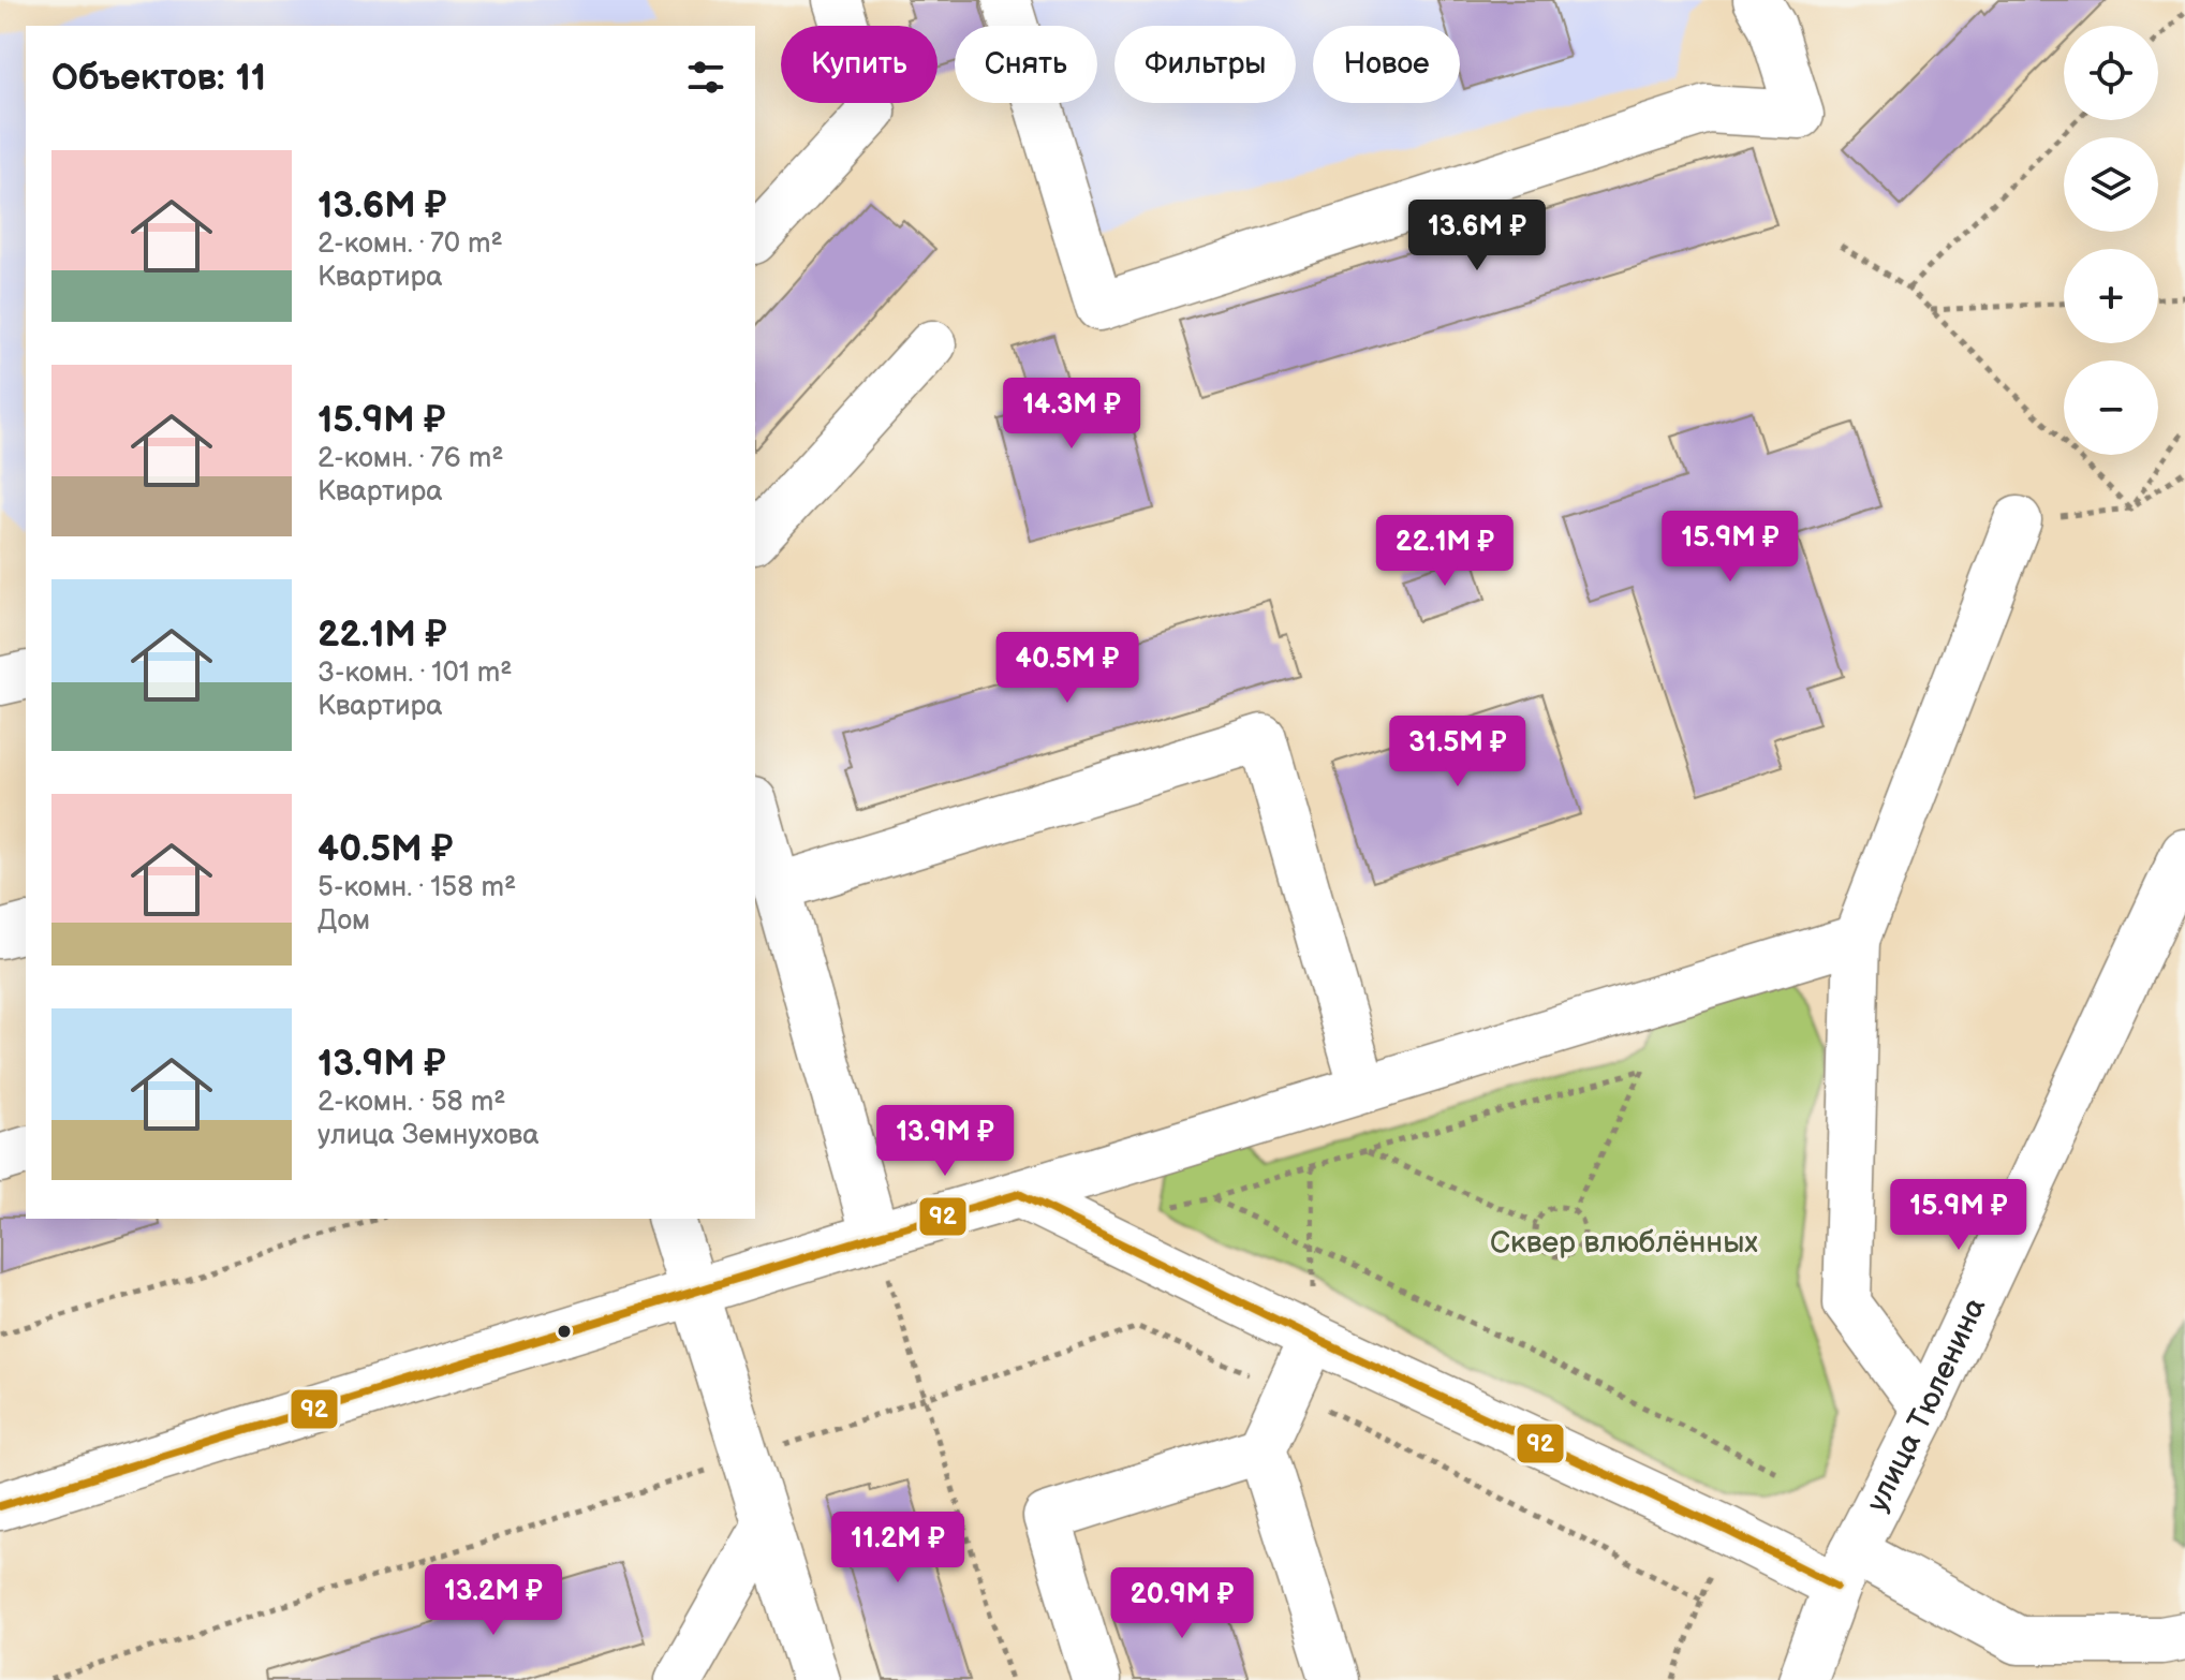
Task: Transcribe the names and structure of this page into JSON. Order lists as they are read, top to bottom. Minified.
{"streets":{"street":["улица Тюленина"]},"parks":["Сквер влюблённых"],"lines":["transit line 92"],"page":{"map_buttons":["+","−"],"chip":["Купить","Снять","Фильтры","Новое"],"heading":"Объектов: 11","list":[{"name":"13.6M ₽","note":"2-комн. · 70 m² · Квартира"},{"name":"15.9M ₽","note":"2-комн. · 76 m² · Квартира"},{"name":"22.1M ₽","note":"3-комн. · 101 m² · Квартира"},{"name":"40.5M ₽","note":"5-комн. · 158 m² · Дом"},{"name":"13.9M ₽","note":"2-комн. · 58 m² · улица Земнухова"}],"price":["13.6M ₽","14.3M ₽","15.9M ₽","22.1M ₽","40.5M ₽","31.5M ₽","13.9M ₽","15.9M ₽","11.2M ₽","13.2M ₽","20.9M ₽"]}}
